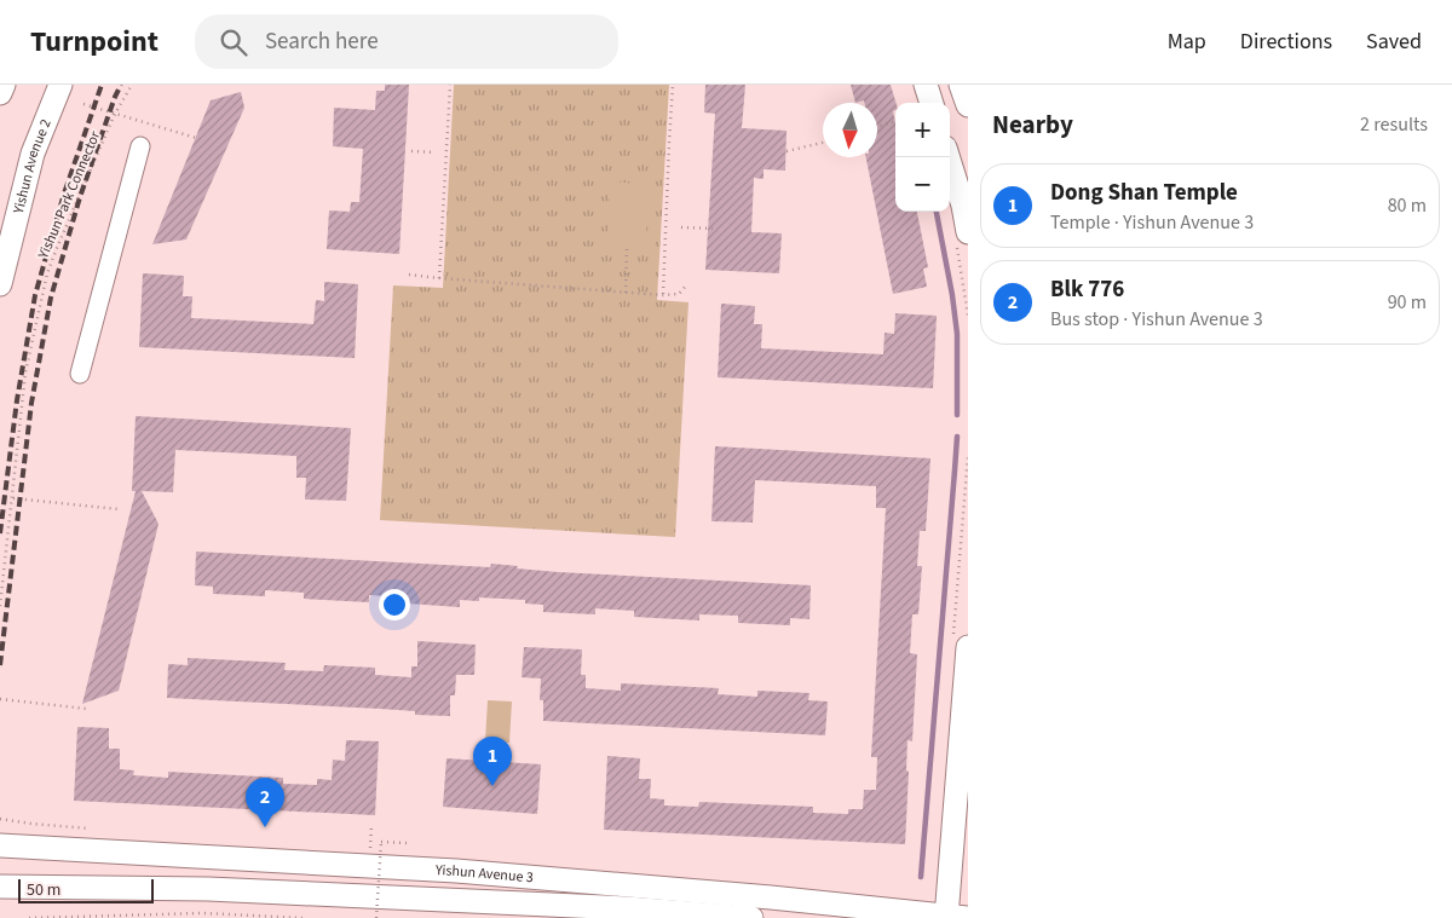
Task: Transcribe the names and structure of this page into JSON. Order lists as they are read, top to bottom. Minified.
{"streets":{"main road":["Yishun Avenue 2","Yishun Avenue 3"],"path":["Yishun Park Connector"]},"scale_bar":"50 m","north":"bottom","page":{"header":"Turnpoint","search":"Search here","nav":["Map","Directions","Saved"],"heading":["Nearby","2 results"],"map_buttons":["+","−"],"list":[{"mark":"1","name":"Dong Shan Temple","note":"Temple · Yishun Avenue 3","value":"80 m"},{"mark":"2","name":"Blk 776","note":"Bus stop · Yishun Avenue 3","value":"90 m"}],"pins":["1","2"],"scale":"50 m"}}
